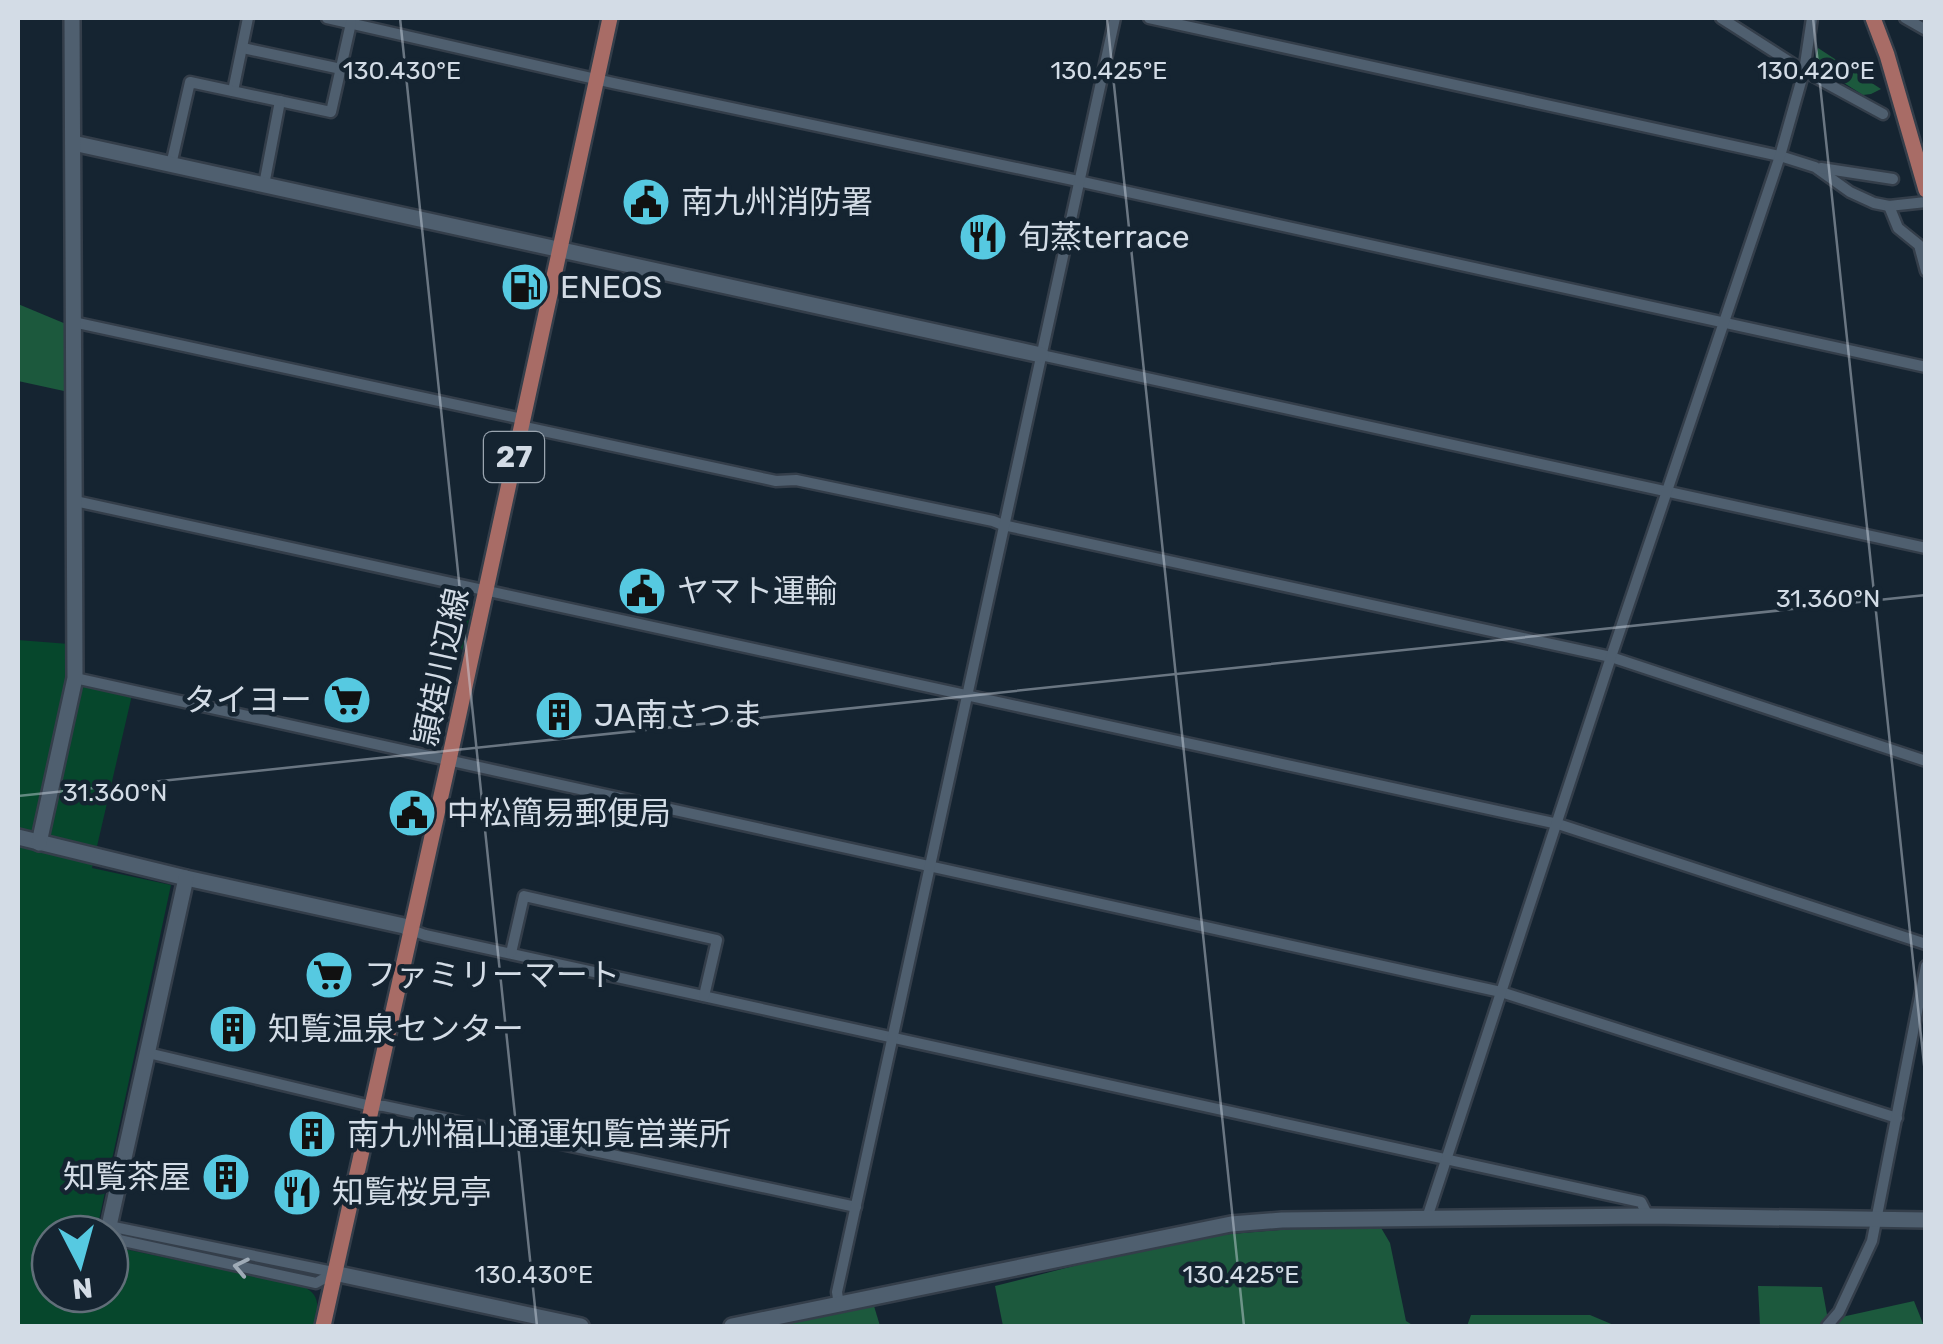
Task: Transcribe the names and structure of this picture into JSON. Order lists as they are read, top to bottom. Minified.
{"streets":{"main road":["27","頴娃川辺線"]},"places":{"public building":["南九州消防署","ヤマト運輸","中松簡易郵便局"],"restaurant":["旬蒸terrace","知覧桜見亭"],"fuel station":["ENEOS"],"supermarket":["タイヨー","ファミリーマート"],"building":["JA南さつま","知覧温泉センター","南九州福山通運知覧営業所","知覧茶屋"]},"north":"bottom","coordinates":["130.430°E","130.425°E","130.420°E","31.360°N"]}
